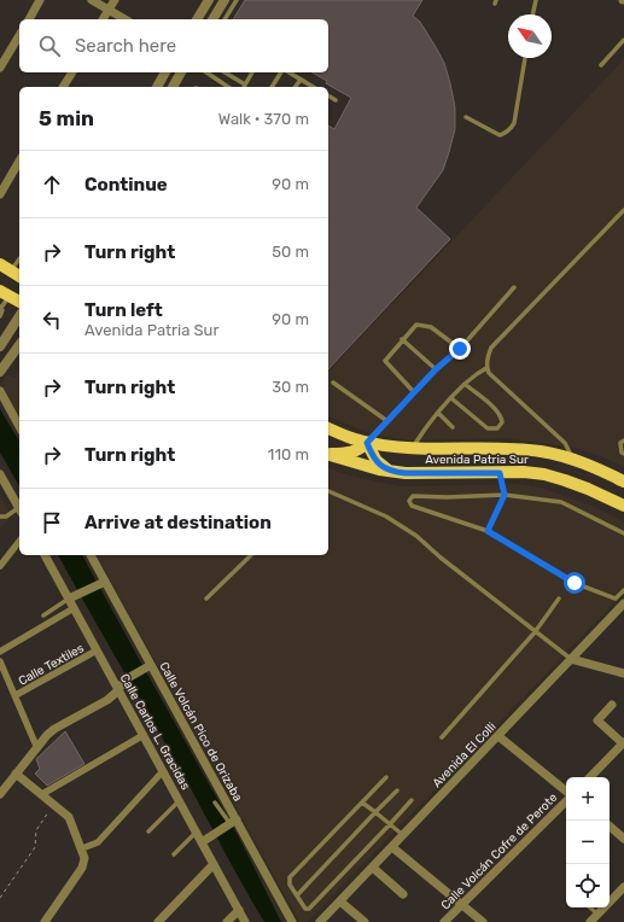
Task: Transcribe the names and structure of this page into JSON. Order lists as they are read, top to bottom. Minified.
{"streets":{"main road":["Avenida Patria Sur"],"street":["Calle Textiles","Calle Carlos L. Gracidas","Calle Volcán Pico de Orizaba","Avenida El Colli","Calle Volcán Cofre de Perote"]},"crossings":[["Calle Textiles","Calle Carlos L. Gracidas"]],"north":"top left","page":{"search":"Search here","heading":["5 min","Walk · 370 m"],"list":[["Continue","90 m"],["Turn right","50 m"],["Turn left","Avenida Patria Sur","90 m"],["Turn right","30 m"],["Turn right","110 m"],"Arrive at destination"],"map_buttons":["+","−"]}}
